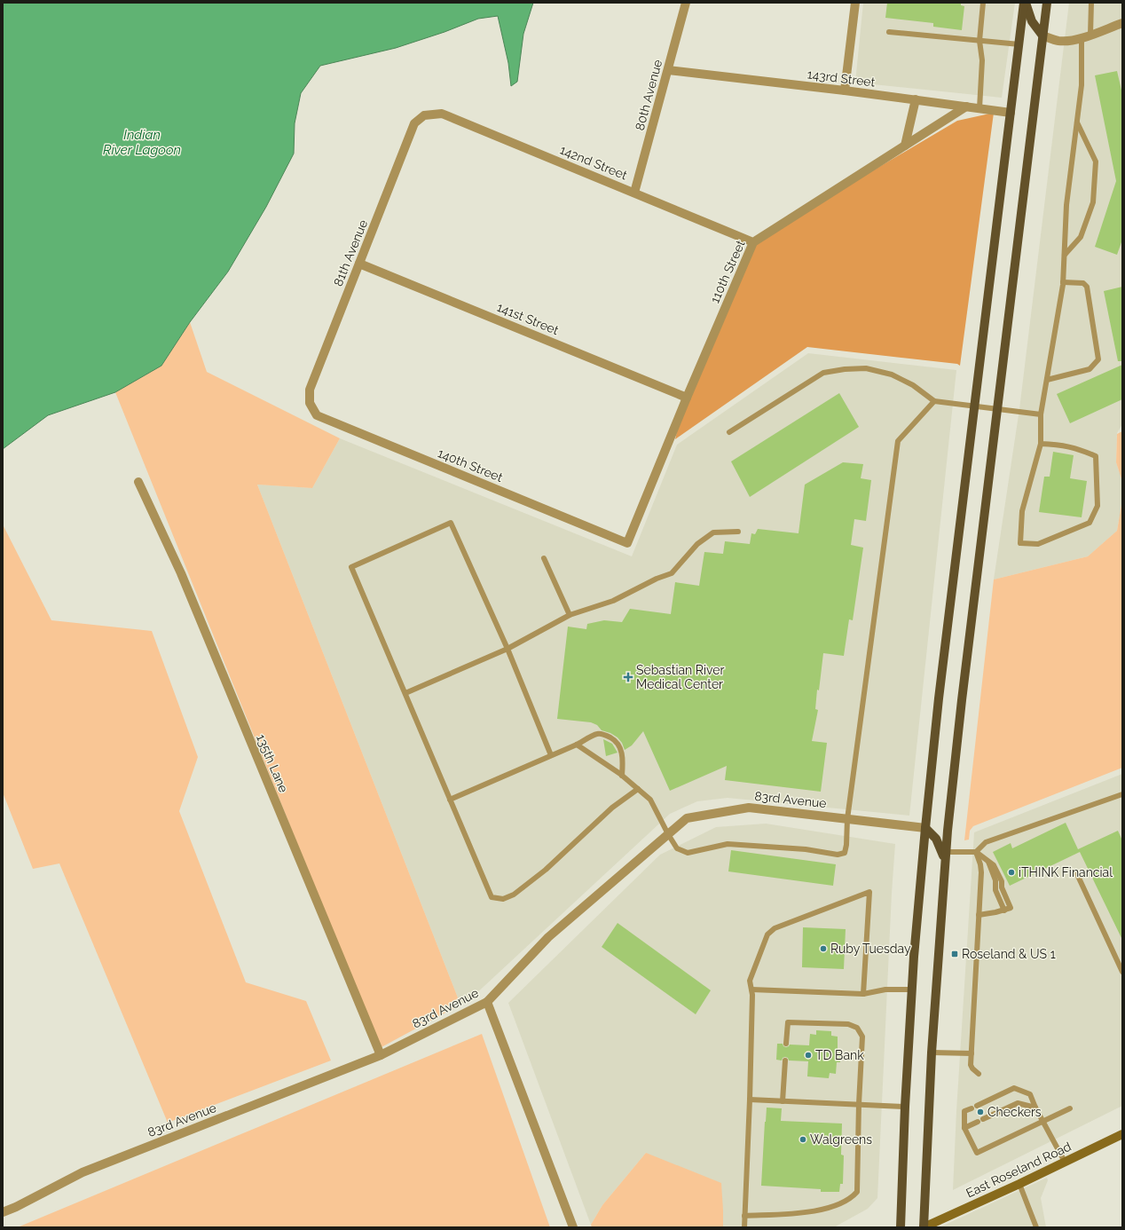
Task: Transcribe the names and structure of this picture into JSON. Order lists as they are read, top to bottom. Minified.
{"streets":{"street":["143rd Street","80th Avenue","142nd Street","81th Avenue","110th Street","141st Street","140th Street","135th Lane","83rd Avenue","East Roseland Road"]},"crossings":[["143rd Street","80th Avenue"],["143rd Street","110th Street"],["80th Avenue","142nd Street"],["142nd Street","81th Avenue"],["142nd Street","110th Street"],["81th Avenue","141st Street"],["81th Avenue","140th Street"],["110th Street","141st Street"],["110th Street","140th Street"],["135th Lane","83rd Avenue"]],"water":["Indian River Lagoon"],"places":{"health":["Sebastian River Medical Center"],"other":["iTHINK Financial","Ruby Tuesday","TD Bank","Checkers","Walgreens"],"transit":["Roseland & US 1"]}}
